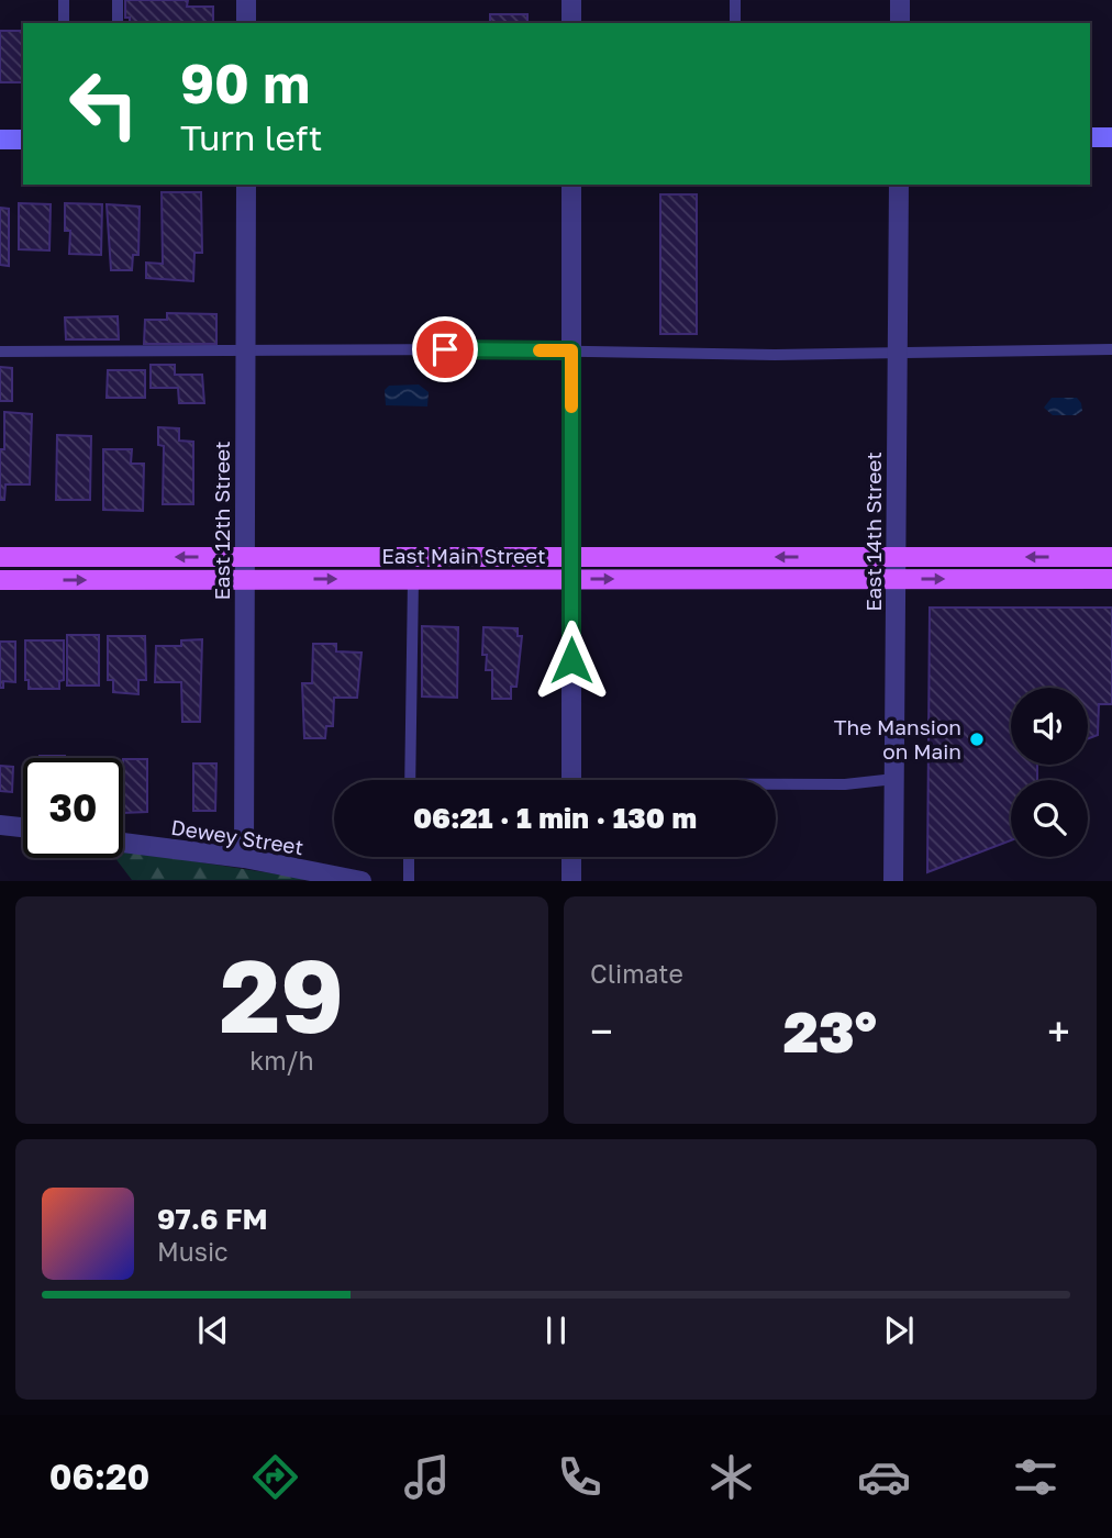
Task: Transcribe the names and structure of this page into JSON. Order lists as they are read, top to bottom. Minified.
{"streets":{"main road":["East Main Street"],"street":["East 12th Street","East 14th Street","Dewey Street"]},"crossings":[["East 12th Street","East Main Street"],["East 12th Street","Dewey Street"],["East 14th Street","East Main Street"]],"places":["The Mansion on Main"],"page":{"turn":["90 m","Turn left"],"limit":"30","trip":"06:21 · 1 min · 130 m","tile":[["29","km/h"],"Climate"],"heat":["−","23°","+"],"song":["97.6 FM","Music"],"tabs":"06:20"}}
